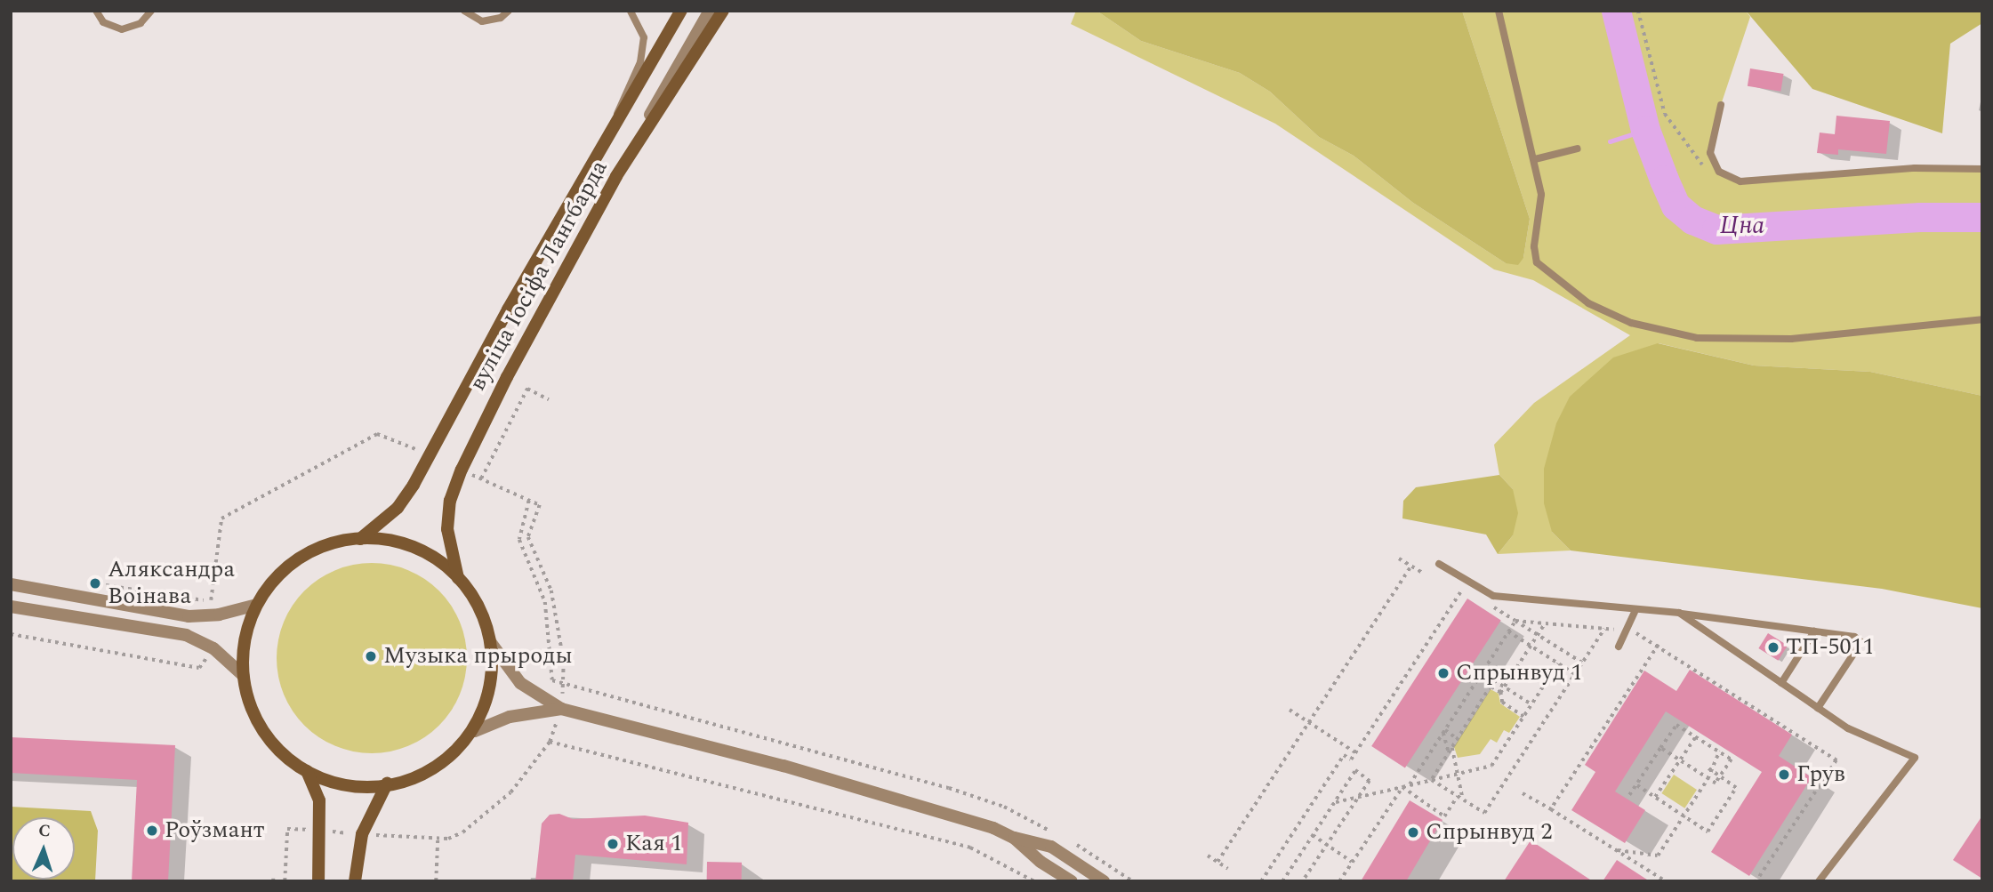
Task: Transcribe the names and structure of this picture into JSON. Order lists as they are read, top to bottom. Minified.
{"streets":{"main road":["вуліца Іосіфа Лангбарда"]},"water":["Цна"],"places":["Аляксандра Воінава","ТП-5011","Музыка прыроды","Спрынвуд 1","Грув","Роўзмант","Спрынвуд 2","Кая 1"],"north":"top"}
